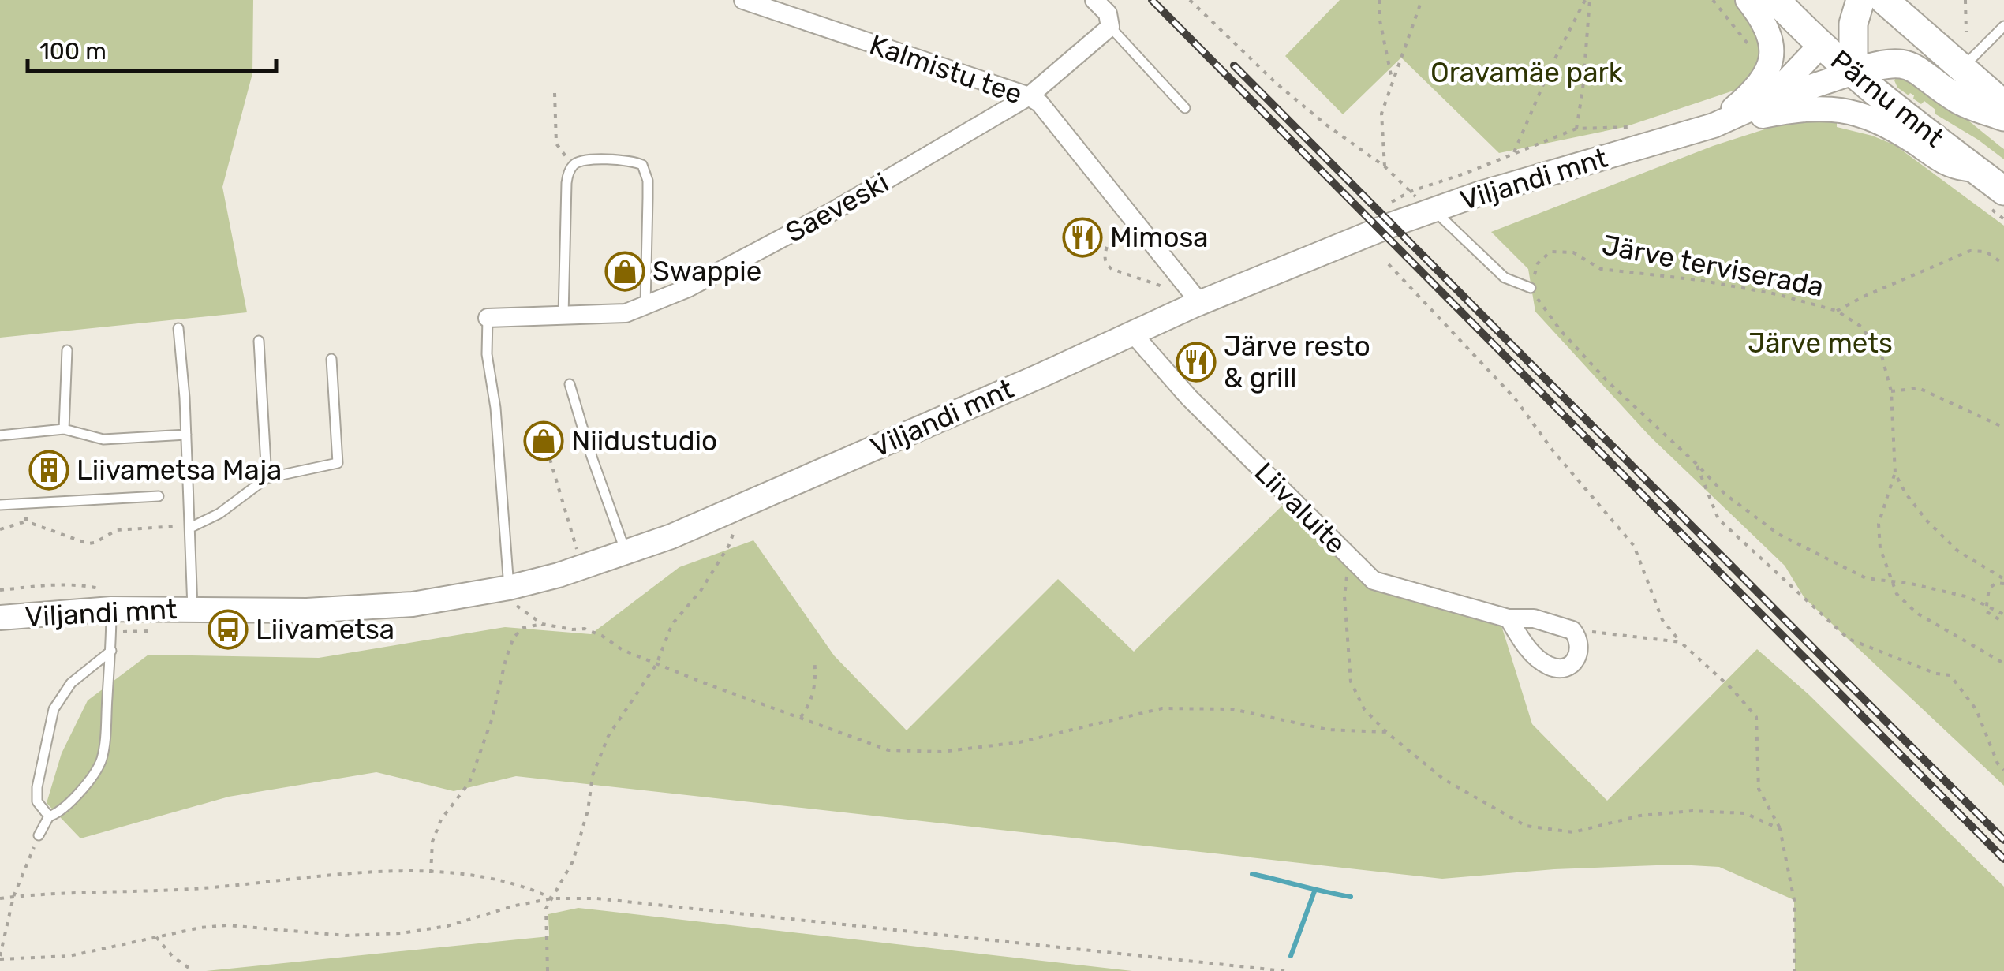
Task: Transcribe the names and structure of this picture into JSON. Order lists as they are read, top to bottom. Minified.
{"streets":{"highway":["Pärnu mnt"],"main road":["Viljandi mnt"],"street":["Kalmistu tee","Saeveski","Liivaluite"],"path":["Järve terviserada"]},"crossings":[["Kalmistu tee","Viljandi mnt"],["Kalmistu tee","Saeveski"],["Pärnu mnt","Viljandi mnt"],["Viljandi mnt","Liivaluite"]],"parks":["Oravamäe park","Järve mets"],"places":{"restaurant":["Mimosa","Järve resto & grill"],"shop":["Swappie","Niidustudio"],"building":["Liivametsa Maja"],"bus stop":["Liivametsa"]},"scale_bar":"100 m"}
